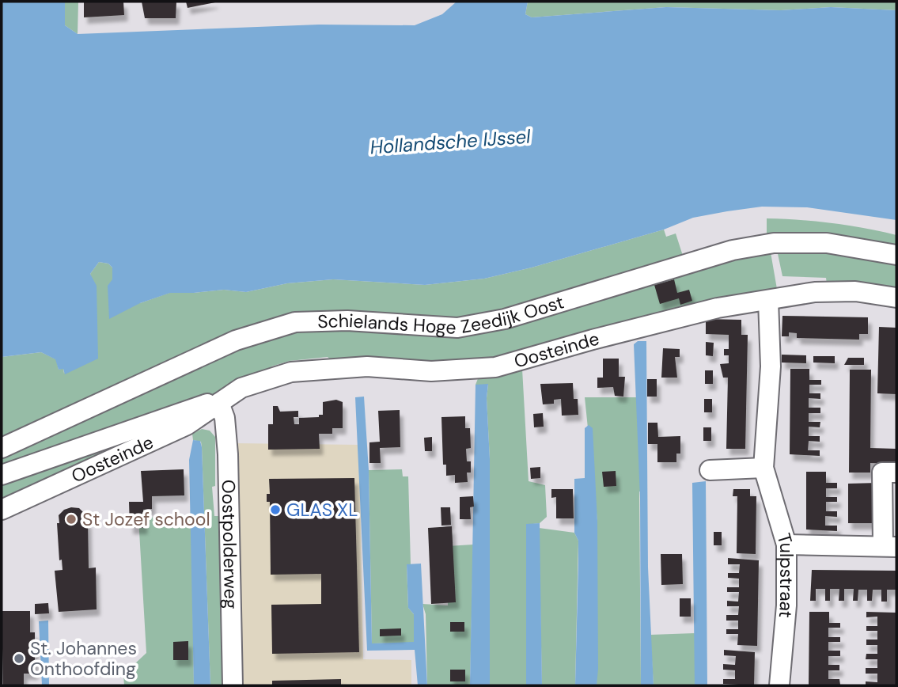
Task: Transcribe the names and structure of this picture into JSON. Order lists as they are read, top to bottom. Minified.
{"streets":{"street":["Schielands Hoge Zeedijk Oost","Oosteinde","Oostpolderweg","Tulpstraat"]},"crossings":[["Oosteinde","Oostpolderweg"],["Oosteinde","Tulpstraat"]],"water":["Hollandsche IJssel"],"places":["GLAS XL","St Jozef school","St. Johannes Onthoofding"]}
